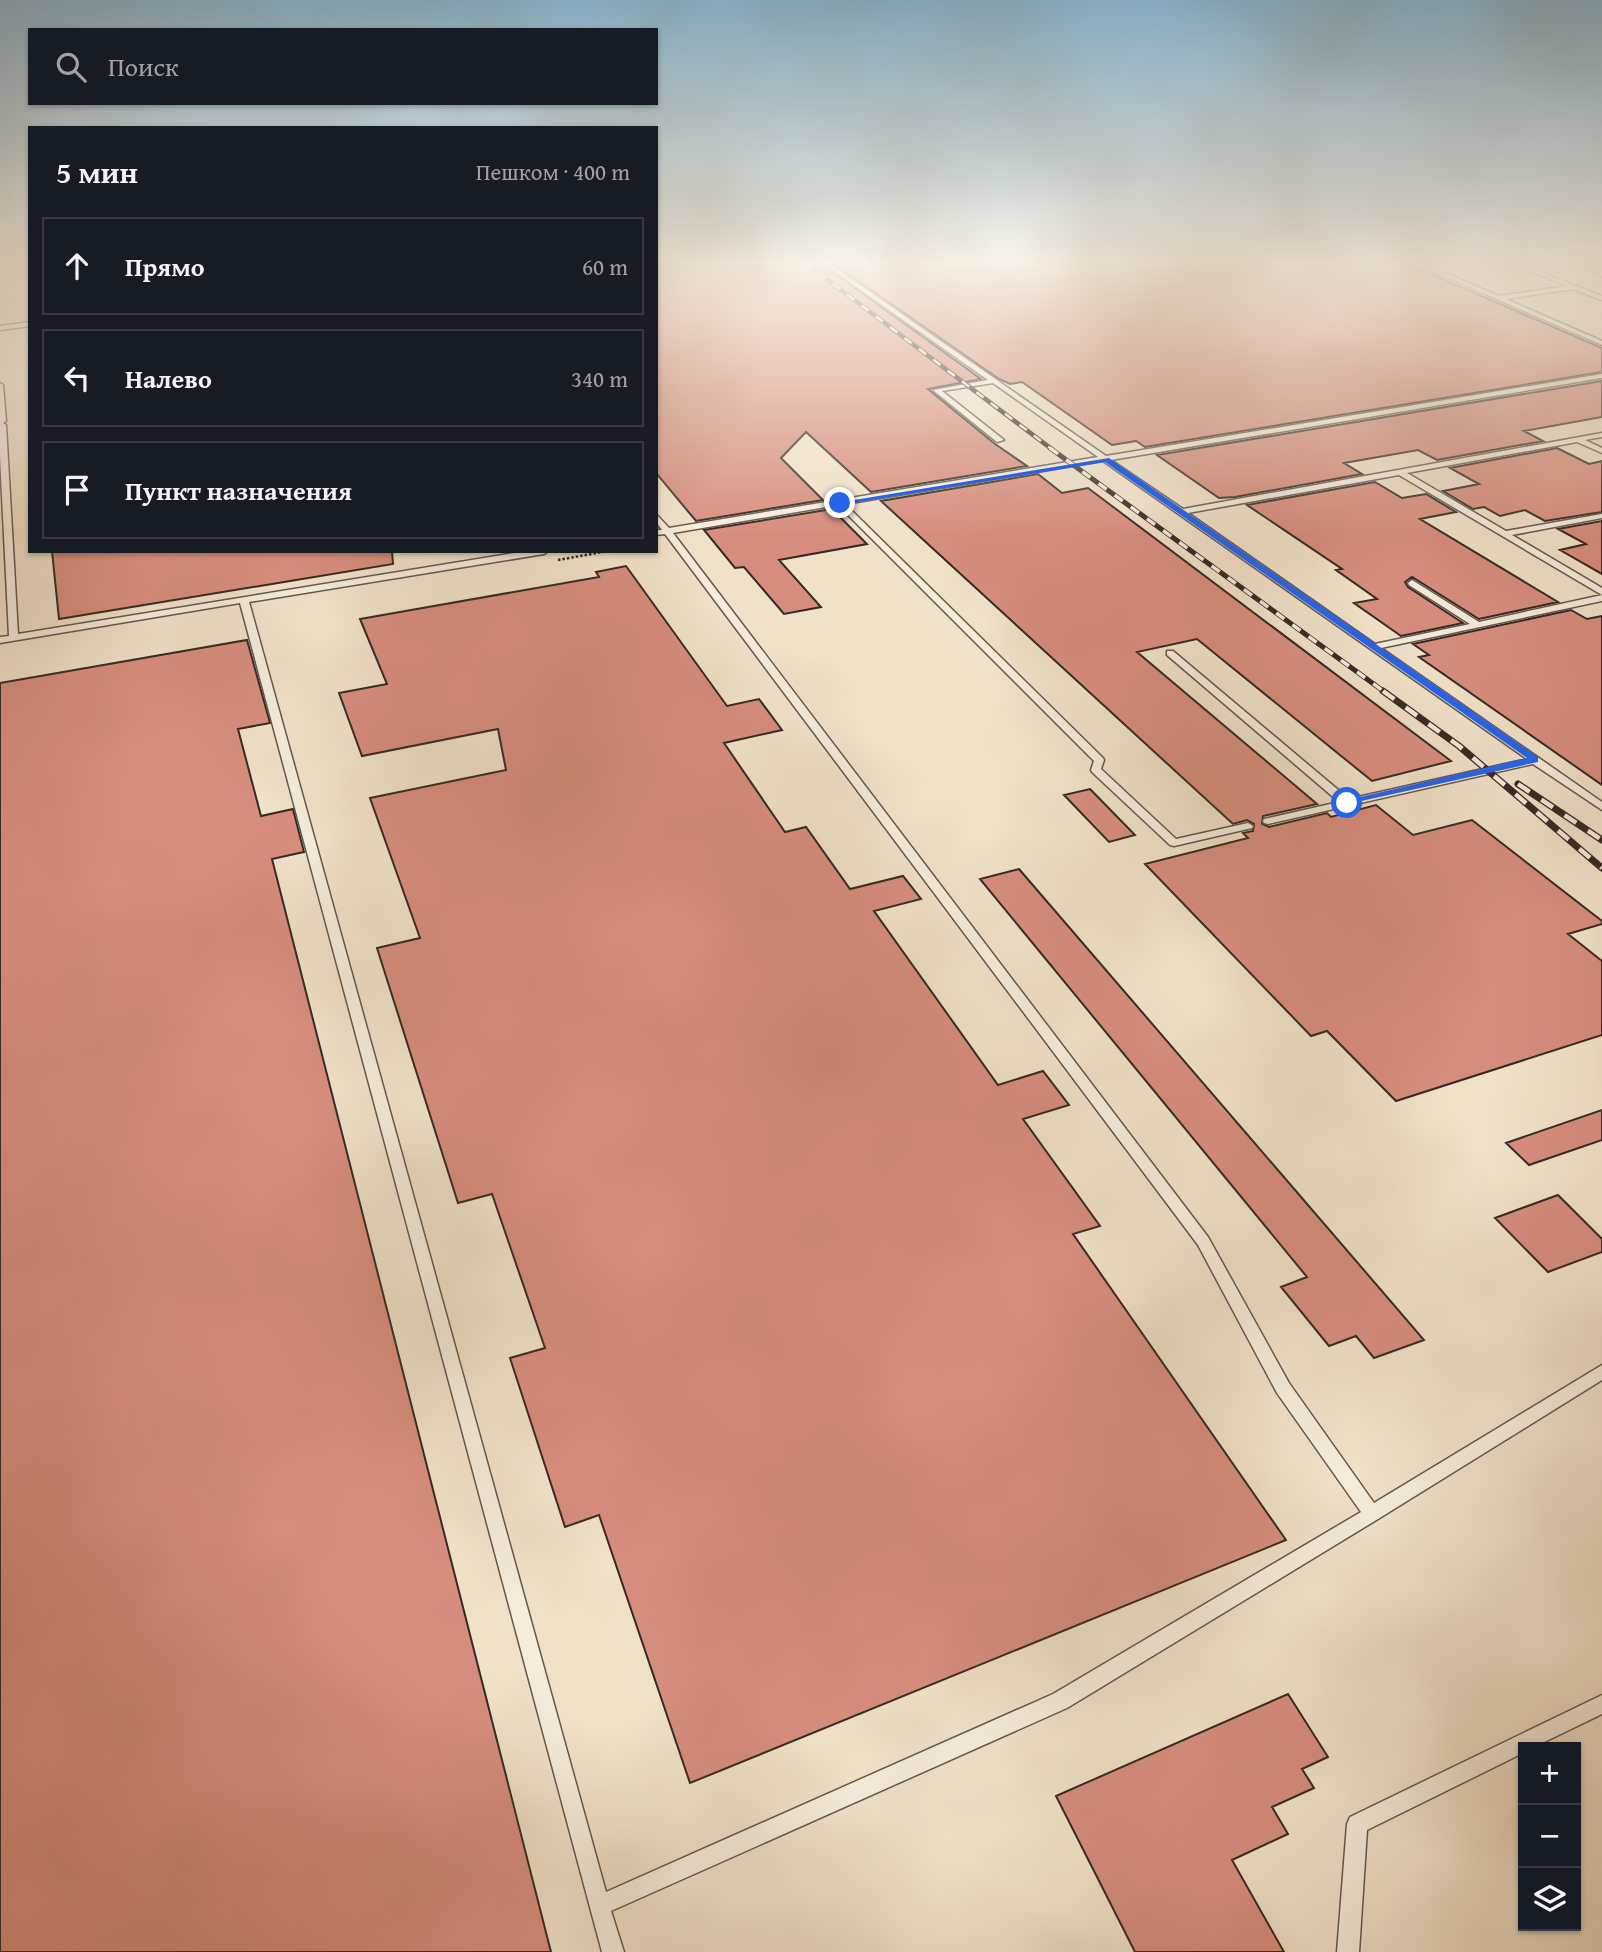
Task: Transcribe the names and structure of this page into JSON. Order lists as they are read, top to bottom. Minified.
{"page":{"search":"Поиск","heading":["5 мин","Пешком · 400 m"],"list":[["Прямо","60 m"],["Налево","340 m"],"Пункт назначения"],"map_buttons":["+","−"]}}
